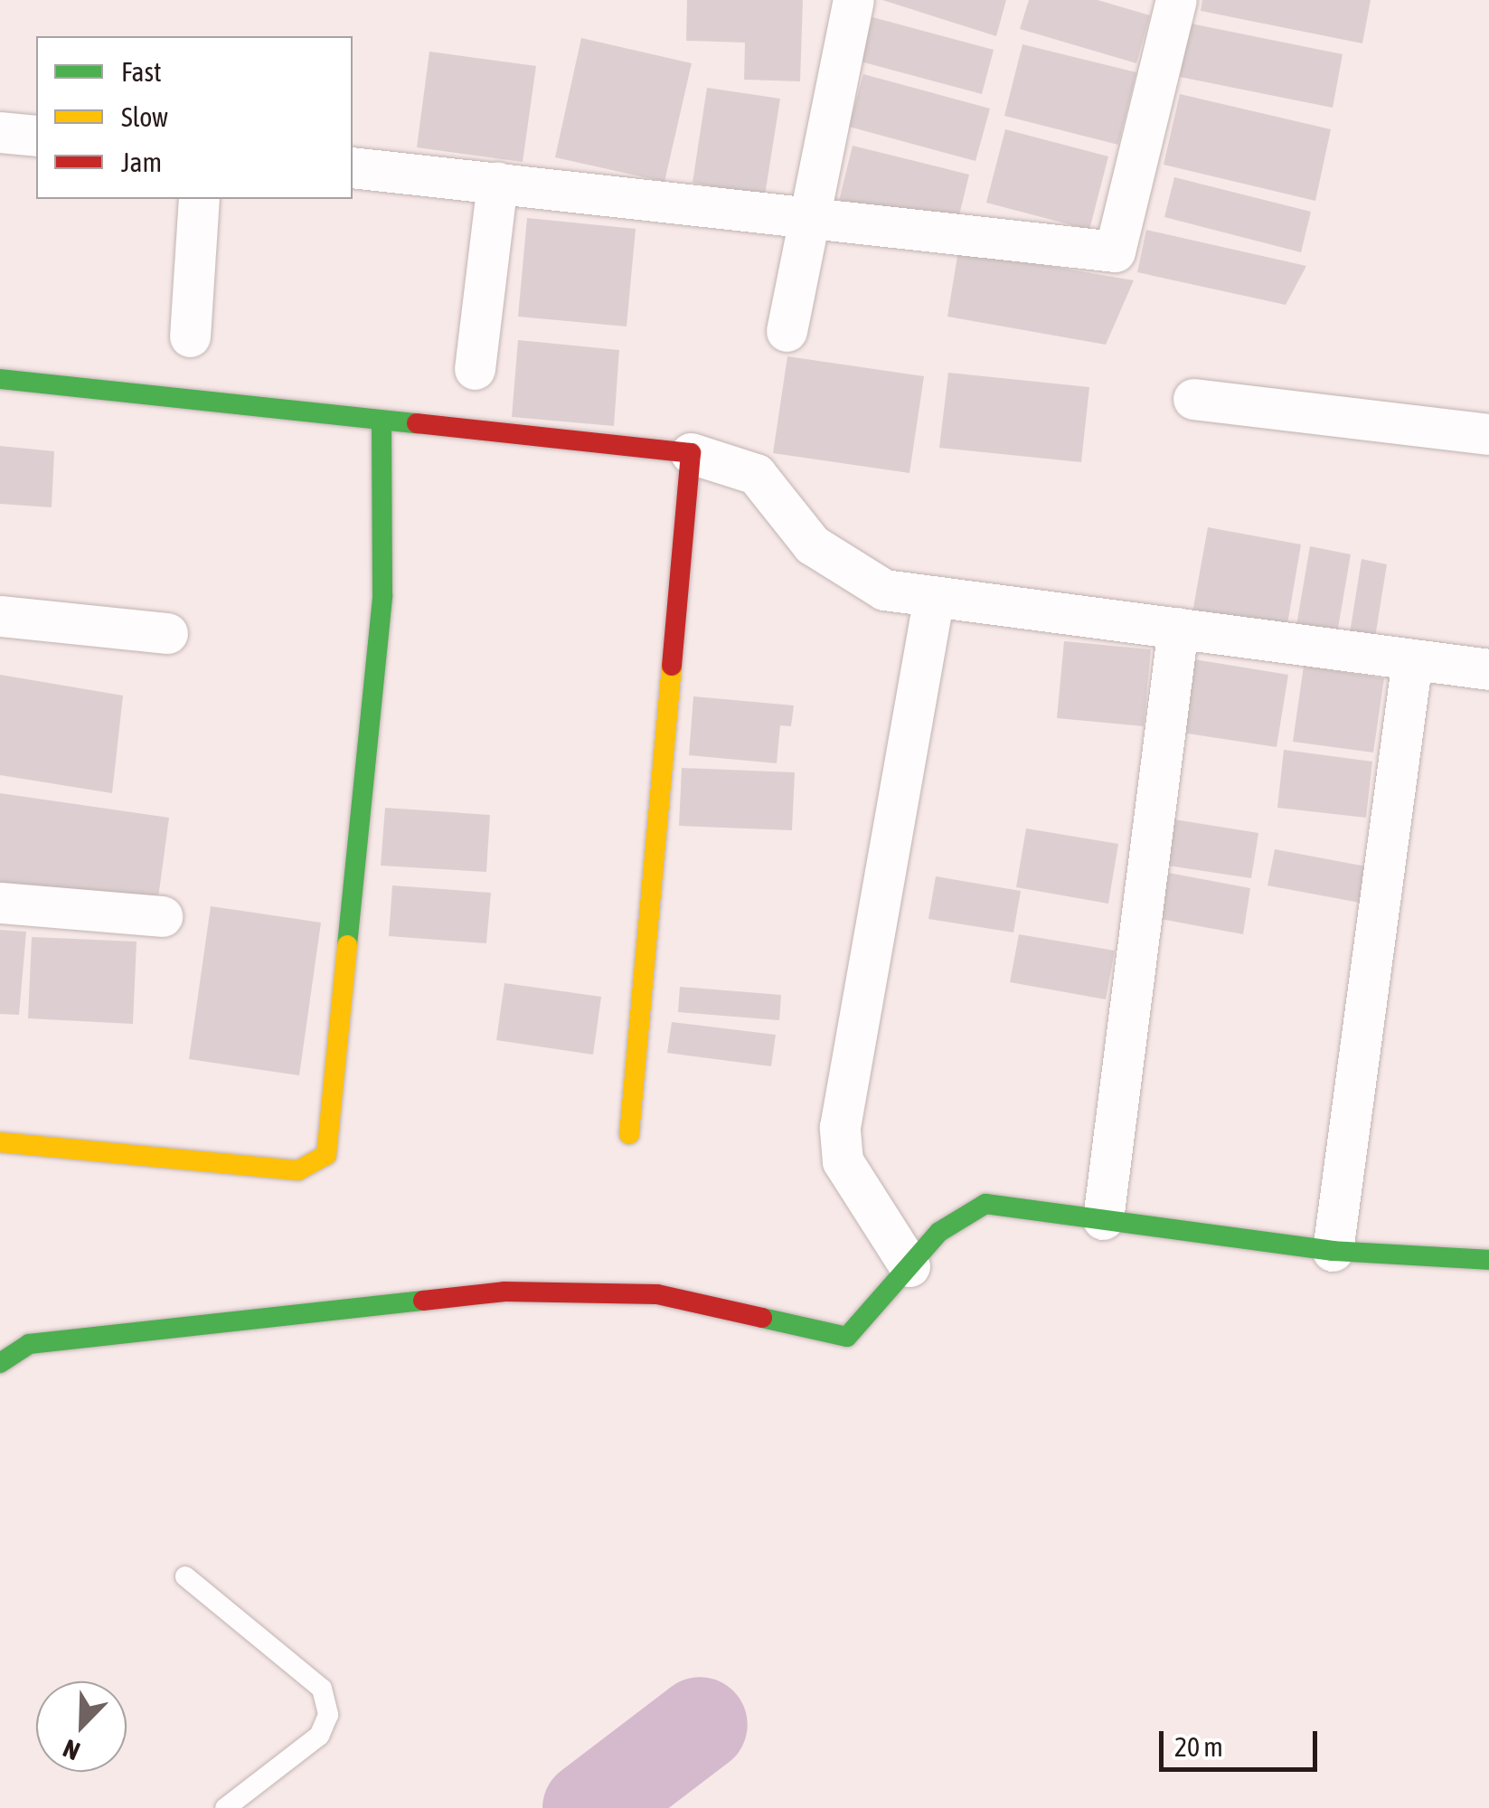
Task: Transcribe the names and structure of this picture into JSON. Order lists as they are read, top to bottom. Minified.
{"legend":["Fast","Slow","Jam"],"scale_bar":"20 m","north":"bottom left"}
